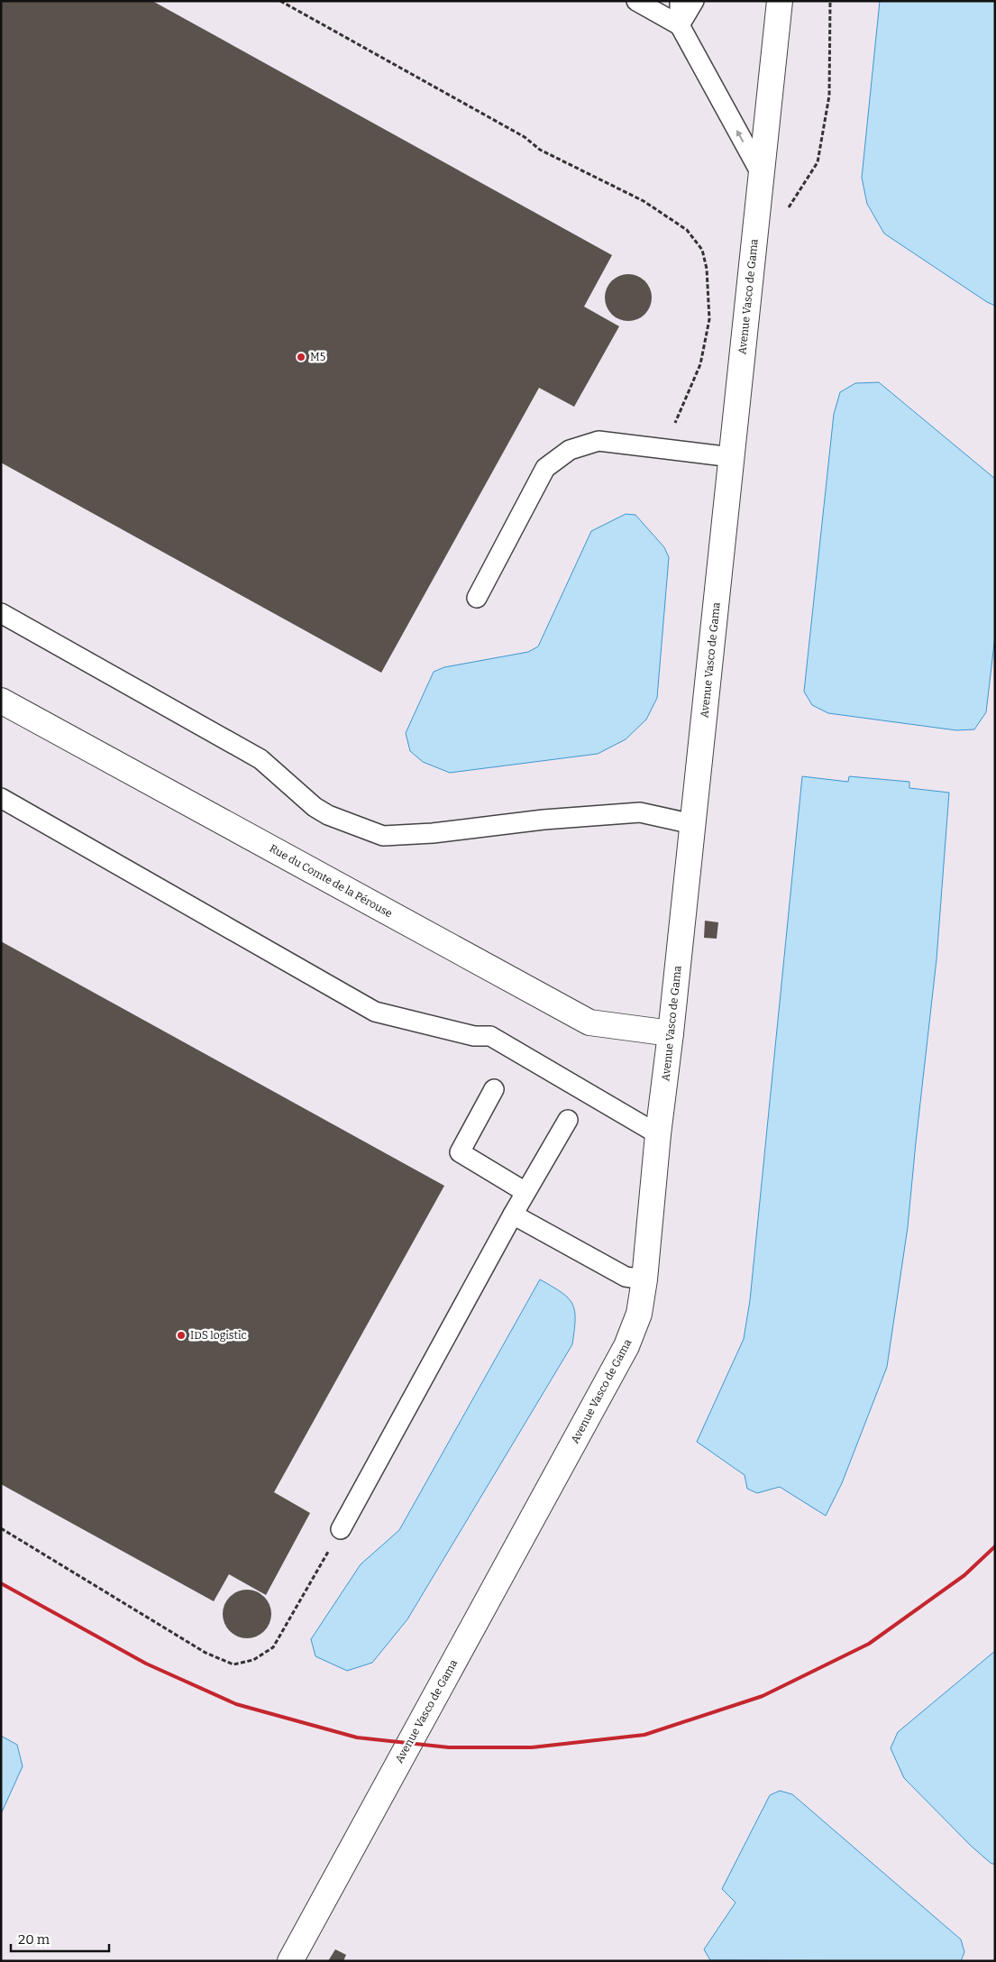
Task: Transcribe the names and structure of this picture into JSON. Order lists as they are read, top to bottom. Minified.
{"streets":{"street":["Avenue Vasco de Gama","Rue du Comte de la Pérouse"]},"crossings":[["Avenue Vasco de Gama","Rue du Comte de la Pérouse"]],"places":["M5","IDS logistic"],"scale_bar":"20 m"}
